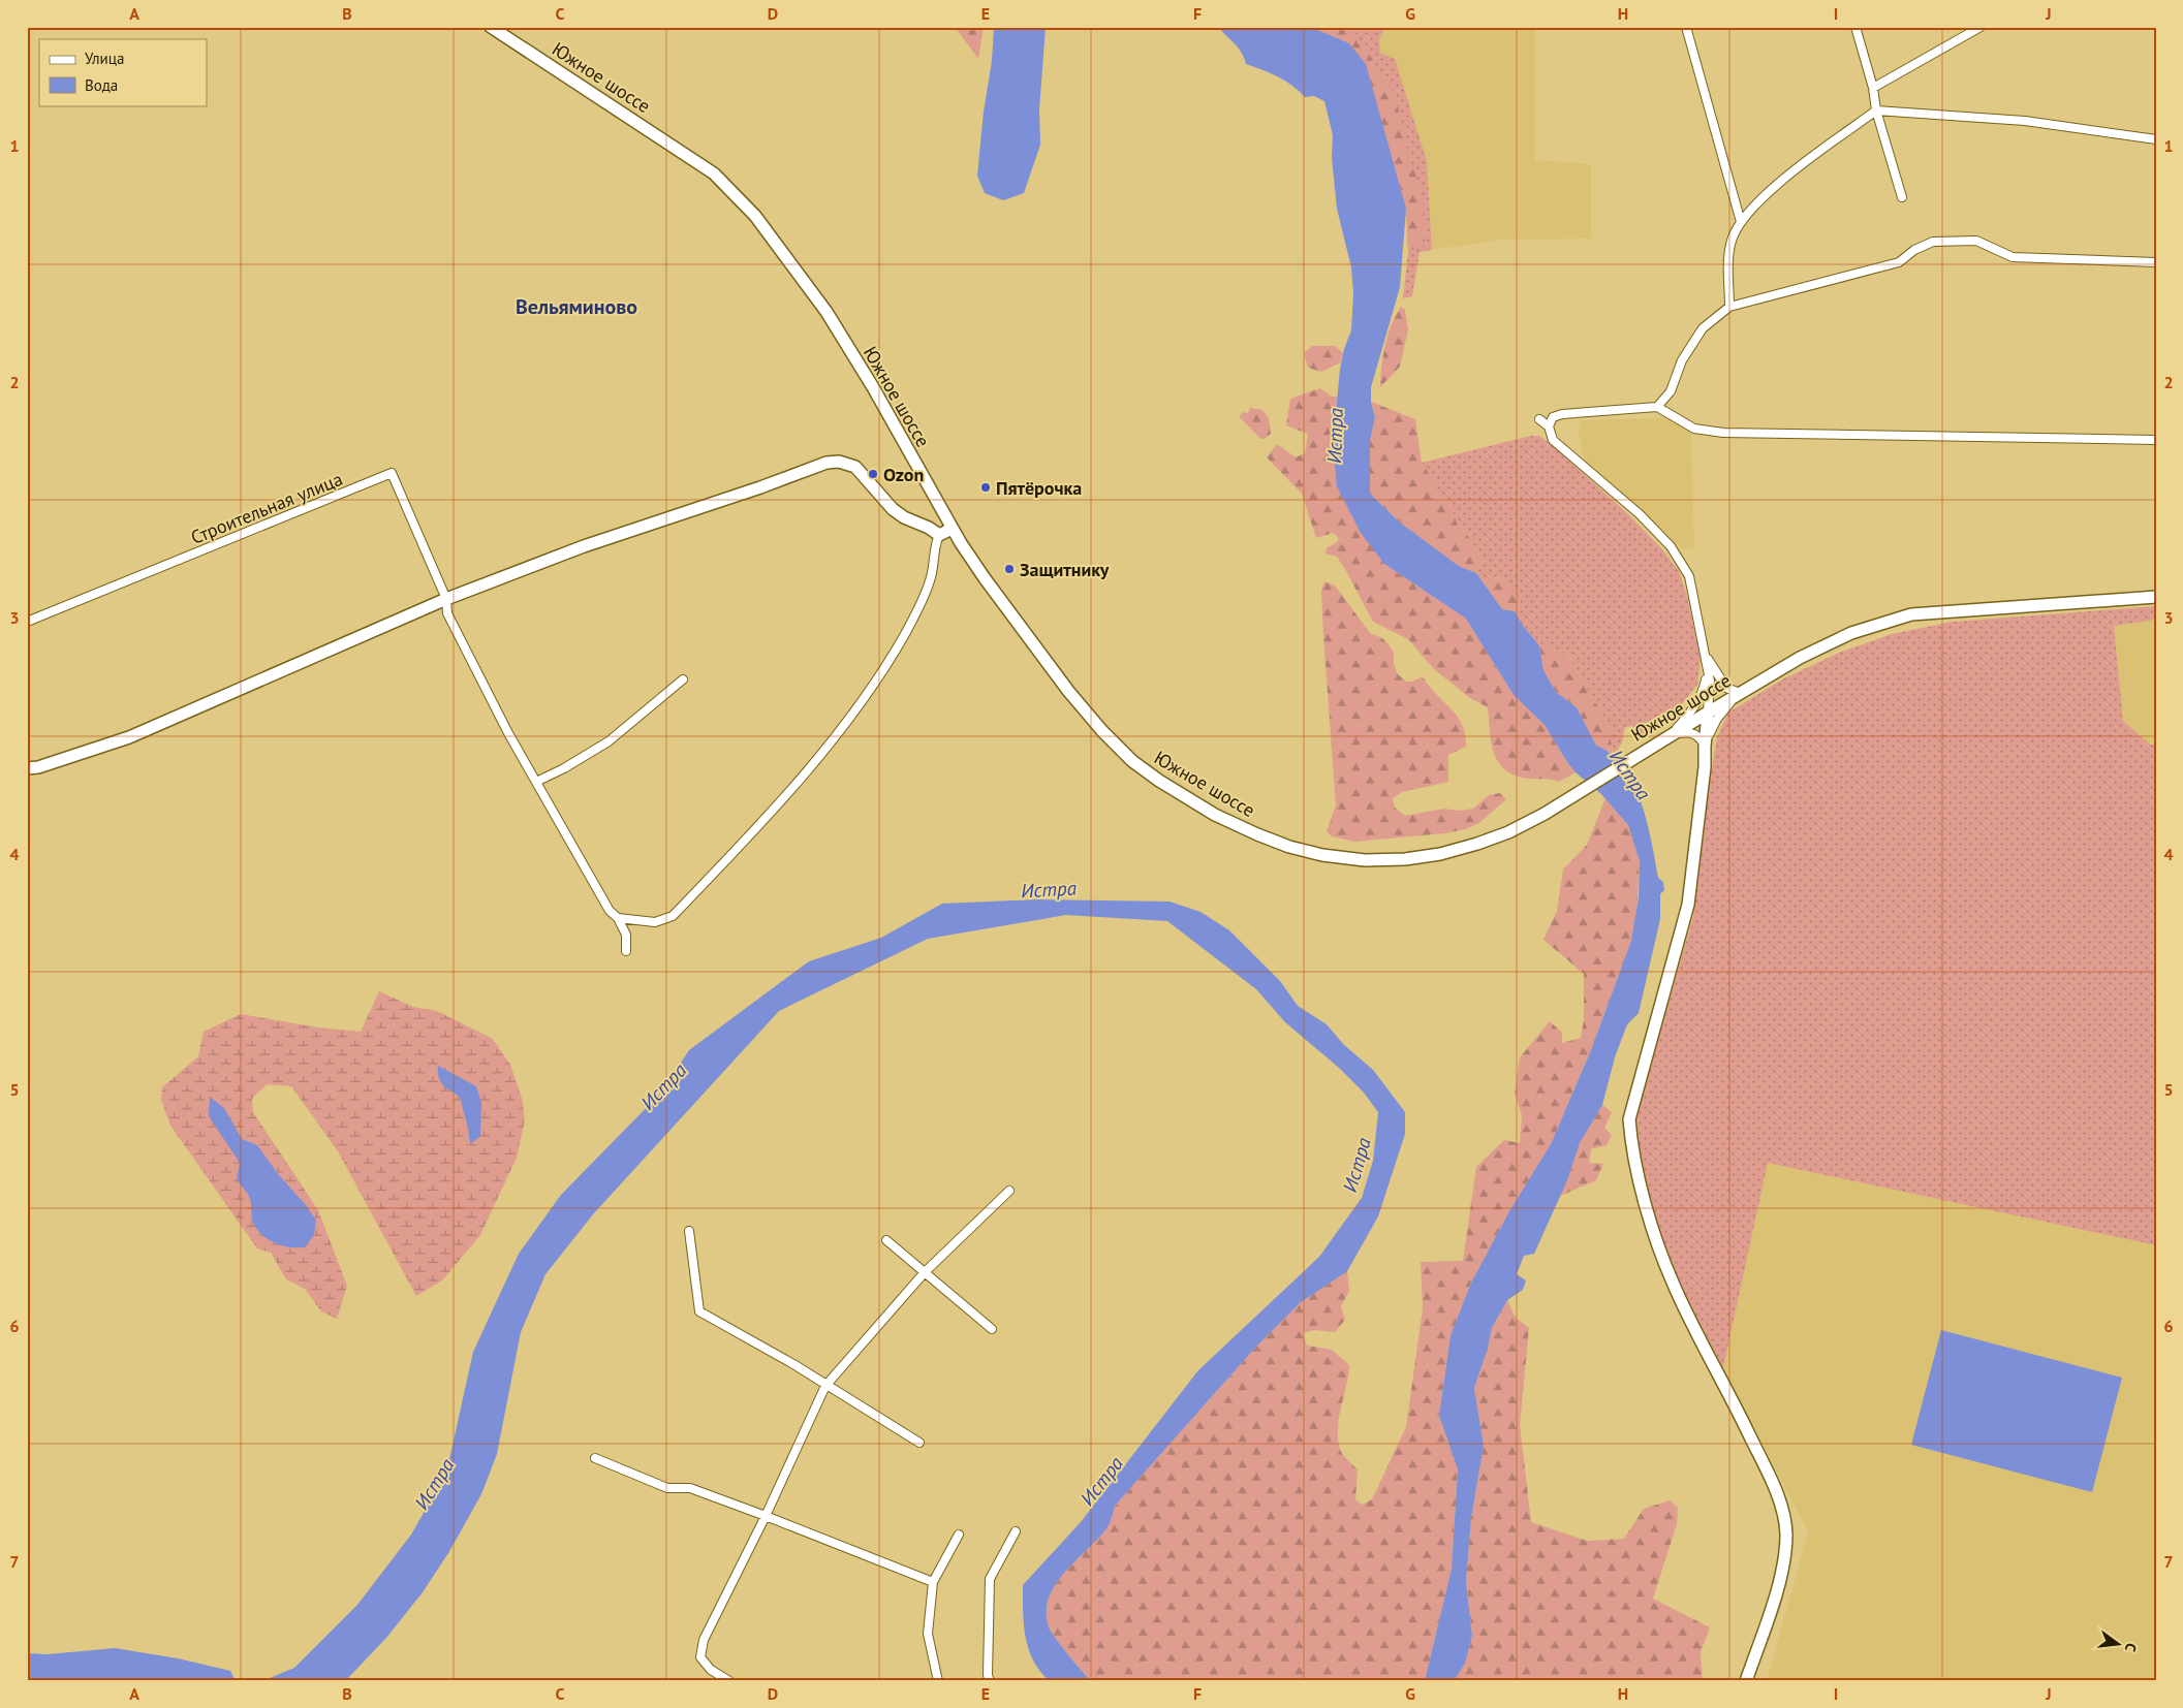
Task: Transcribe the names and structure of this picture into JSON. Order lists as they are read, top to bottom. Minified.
{"streets":{"main road":["Южное шоссе"],"street":["Строительная улица"]},"districts":["Вельяминово"],"water":["Истра"],"places":["Ozon","Пятёрочка","Защитнику"],"legend":["Улица","Вода"],"north":"right","grid":{"columns":["A","B","C","D","E","F","G","H","I","J"],"rows":["1","2","3","4","5","6","7"]}}
